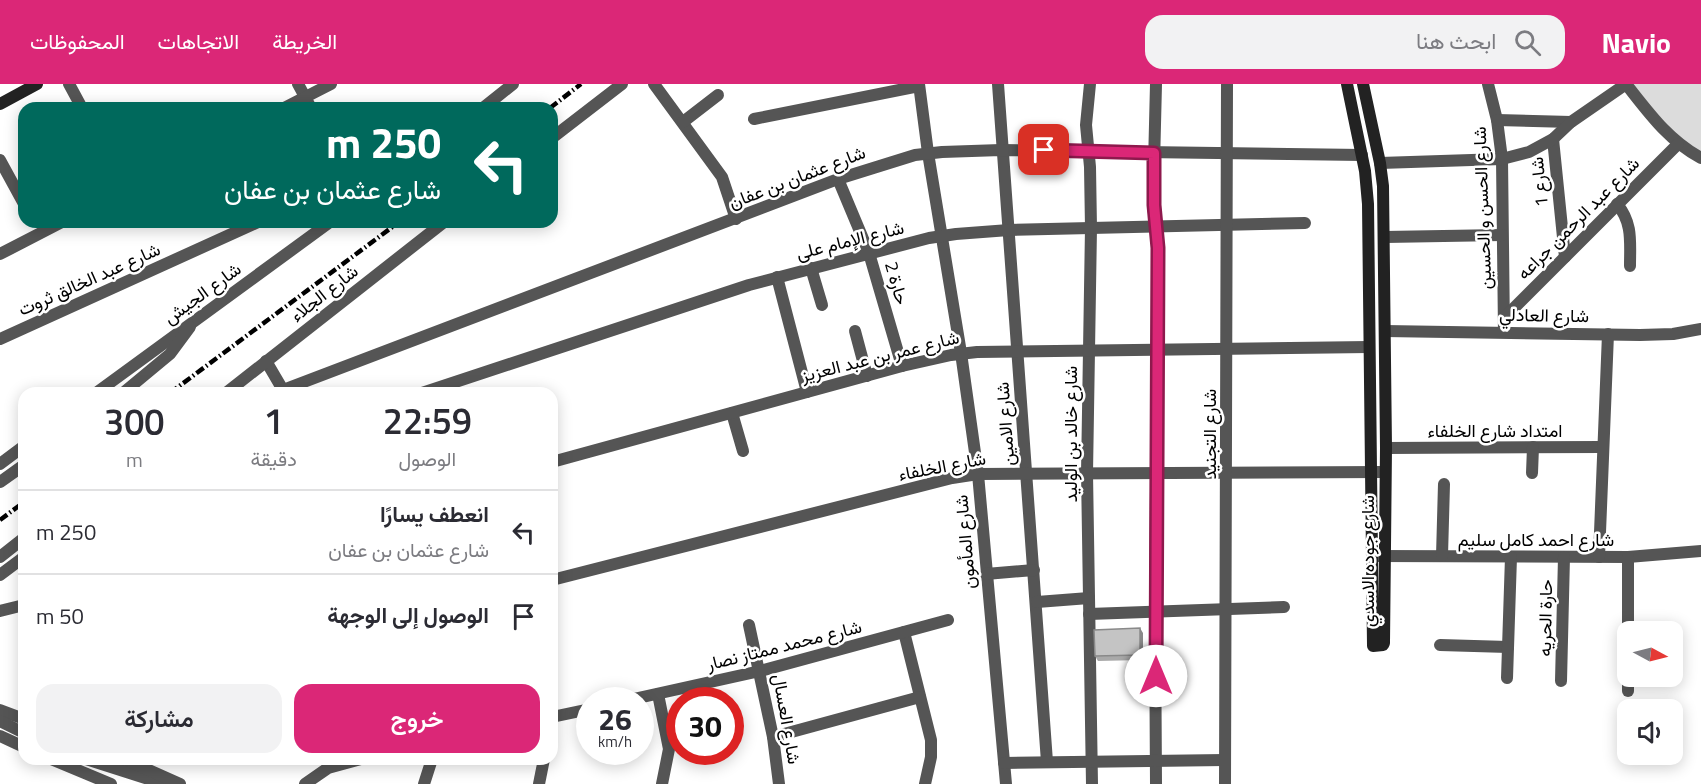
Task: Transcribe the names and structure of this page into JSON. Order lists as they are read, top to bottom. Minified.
{"streets":{"main road":["شارع جوده الاسدي"],"street":["شارع عثمان بن عفان","شارع 1","شارع الحسن و الحسين","شارع عبد الرحمن جراعه","شارع الإمام على","شارع عبد الخالق ثروت","حارة 2","شارع الجيش","شارع الجلاء","شارع العادلي","شارع عمر بن عبد العزيز","شارع الامين","امتداد شارع الخلفاء","شارع خالد بن الوليد","شارع التجنيد","شارع الخلفاء","شارع احمد كامل سليم","شارع المأمون","حارة الحريه","شارع محمد ممتاز نصار","شارع العسال"]},"crossings":[["شارع عثمان بن عفان","حارة 2"],["شارع عثمان بن عفان","شارع الامين"],["شارع عثمان بن عفان","شارع خالد بن الوليد"],["شارع عثمان بن عفان","شارع التجنيد"],["شارع عثمان بن عفان","شارع المأمون"],["شارع عثمان بن عفان","شارع جوده الاسدي"],["شارع 1","شارع عبد الرحمن جراعه"],["شارع الحسن و الحسين","شارع عبد الرحمن جراعه"],["شارع الحسن و الحسين","شارع العادلي"],["شارع الإمام على","حارة 2"],["شارع الإمام على","شارع الامين"],["شارع الإمام على","شارع خالد بن الوليد"],["شارع الإمام على","شارع التجنيد"],["شارع الإمام على","شارع المأمون"],["حارة 2","شارع عمر بن عبد العزيز"],["شارع العادلي","شارع جوده الاسدي"],["شارع عمر بن عبد العزيز","شارع الامين"],["شارع عمر بن عبد العزيز","شارع خالد بن الوليد"],["شارع عمر بن عبد العزيز","شارع التجنيد"],["شارع عمر بن عبد العزيز","شارع المأمون"],["شارع عمر بن عبد العزيز","شارع جوده الاسدي"],["شارع الامين","شارع الخلفاء"],["امتداد شارع الخلفاء","شارع جوده الاسدي"],["شارع خالد بن الوليد","شارع الخلفاء"],["شارع التجنيد","شارع الخلفاء"],["شارع الخلفاء","شارع المأمون"],["شارع الخلفاء","شارع جوده الاسدي"],["شارع احمد كامل سليم","شارع جوده الاسدي"],["شارع احمد كامل سليم","حارة الحريه"],["شارع محمد ممتاز نصار","شارع العسال"]],"north":"right","page":{"header":"Navio","search":"ابحث هنا","nav":["الخريطة","الاتجاهات","المحفوظات"],"turn":["250 m","شارع عثمان بن عفان"],"eta":["22:59","الوصول","1","دقيقة","300","m"],"list":[{"name":"انعطف يسارًا","note":"شارع عثمان بن عفان","value":"250 m"},{"name":"الوصول إلى الوجهة","value":"50 m"}],"buttons":["خروج","مشاركة"],"speed":"26 km/h","limit":"30"}}
